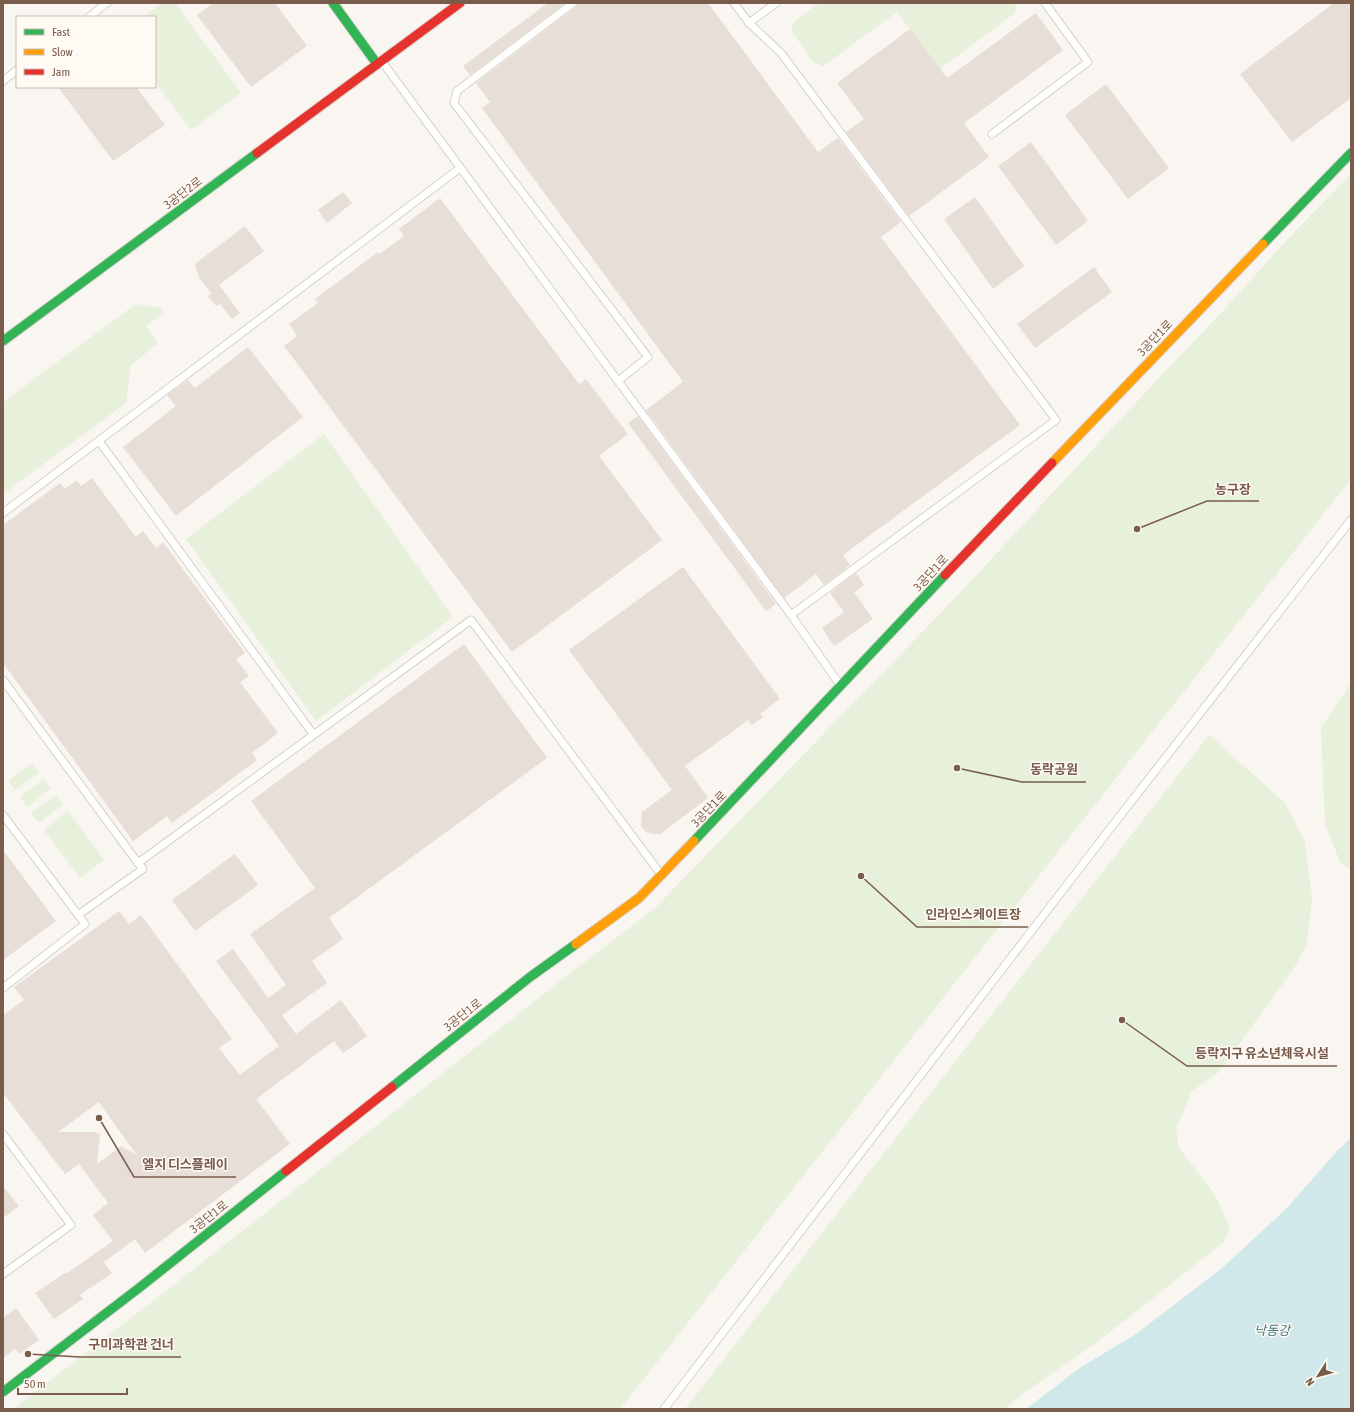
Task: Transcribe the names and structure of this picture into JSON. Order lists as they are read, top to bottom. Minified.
{"streets":{"street":["3공단2로","3공단1로"]},"water":["낙동강"],"places":["농구장","동락공원","인라인스케이트장","등락지구 유소년체육시설","엘지 디스플레이","구미과학관 건너"],"legend":["Fast","Slow","Jam"],"scale_bar":"50 m","north":"bottom left"}
